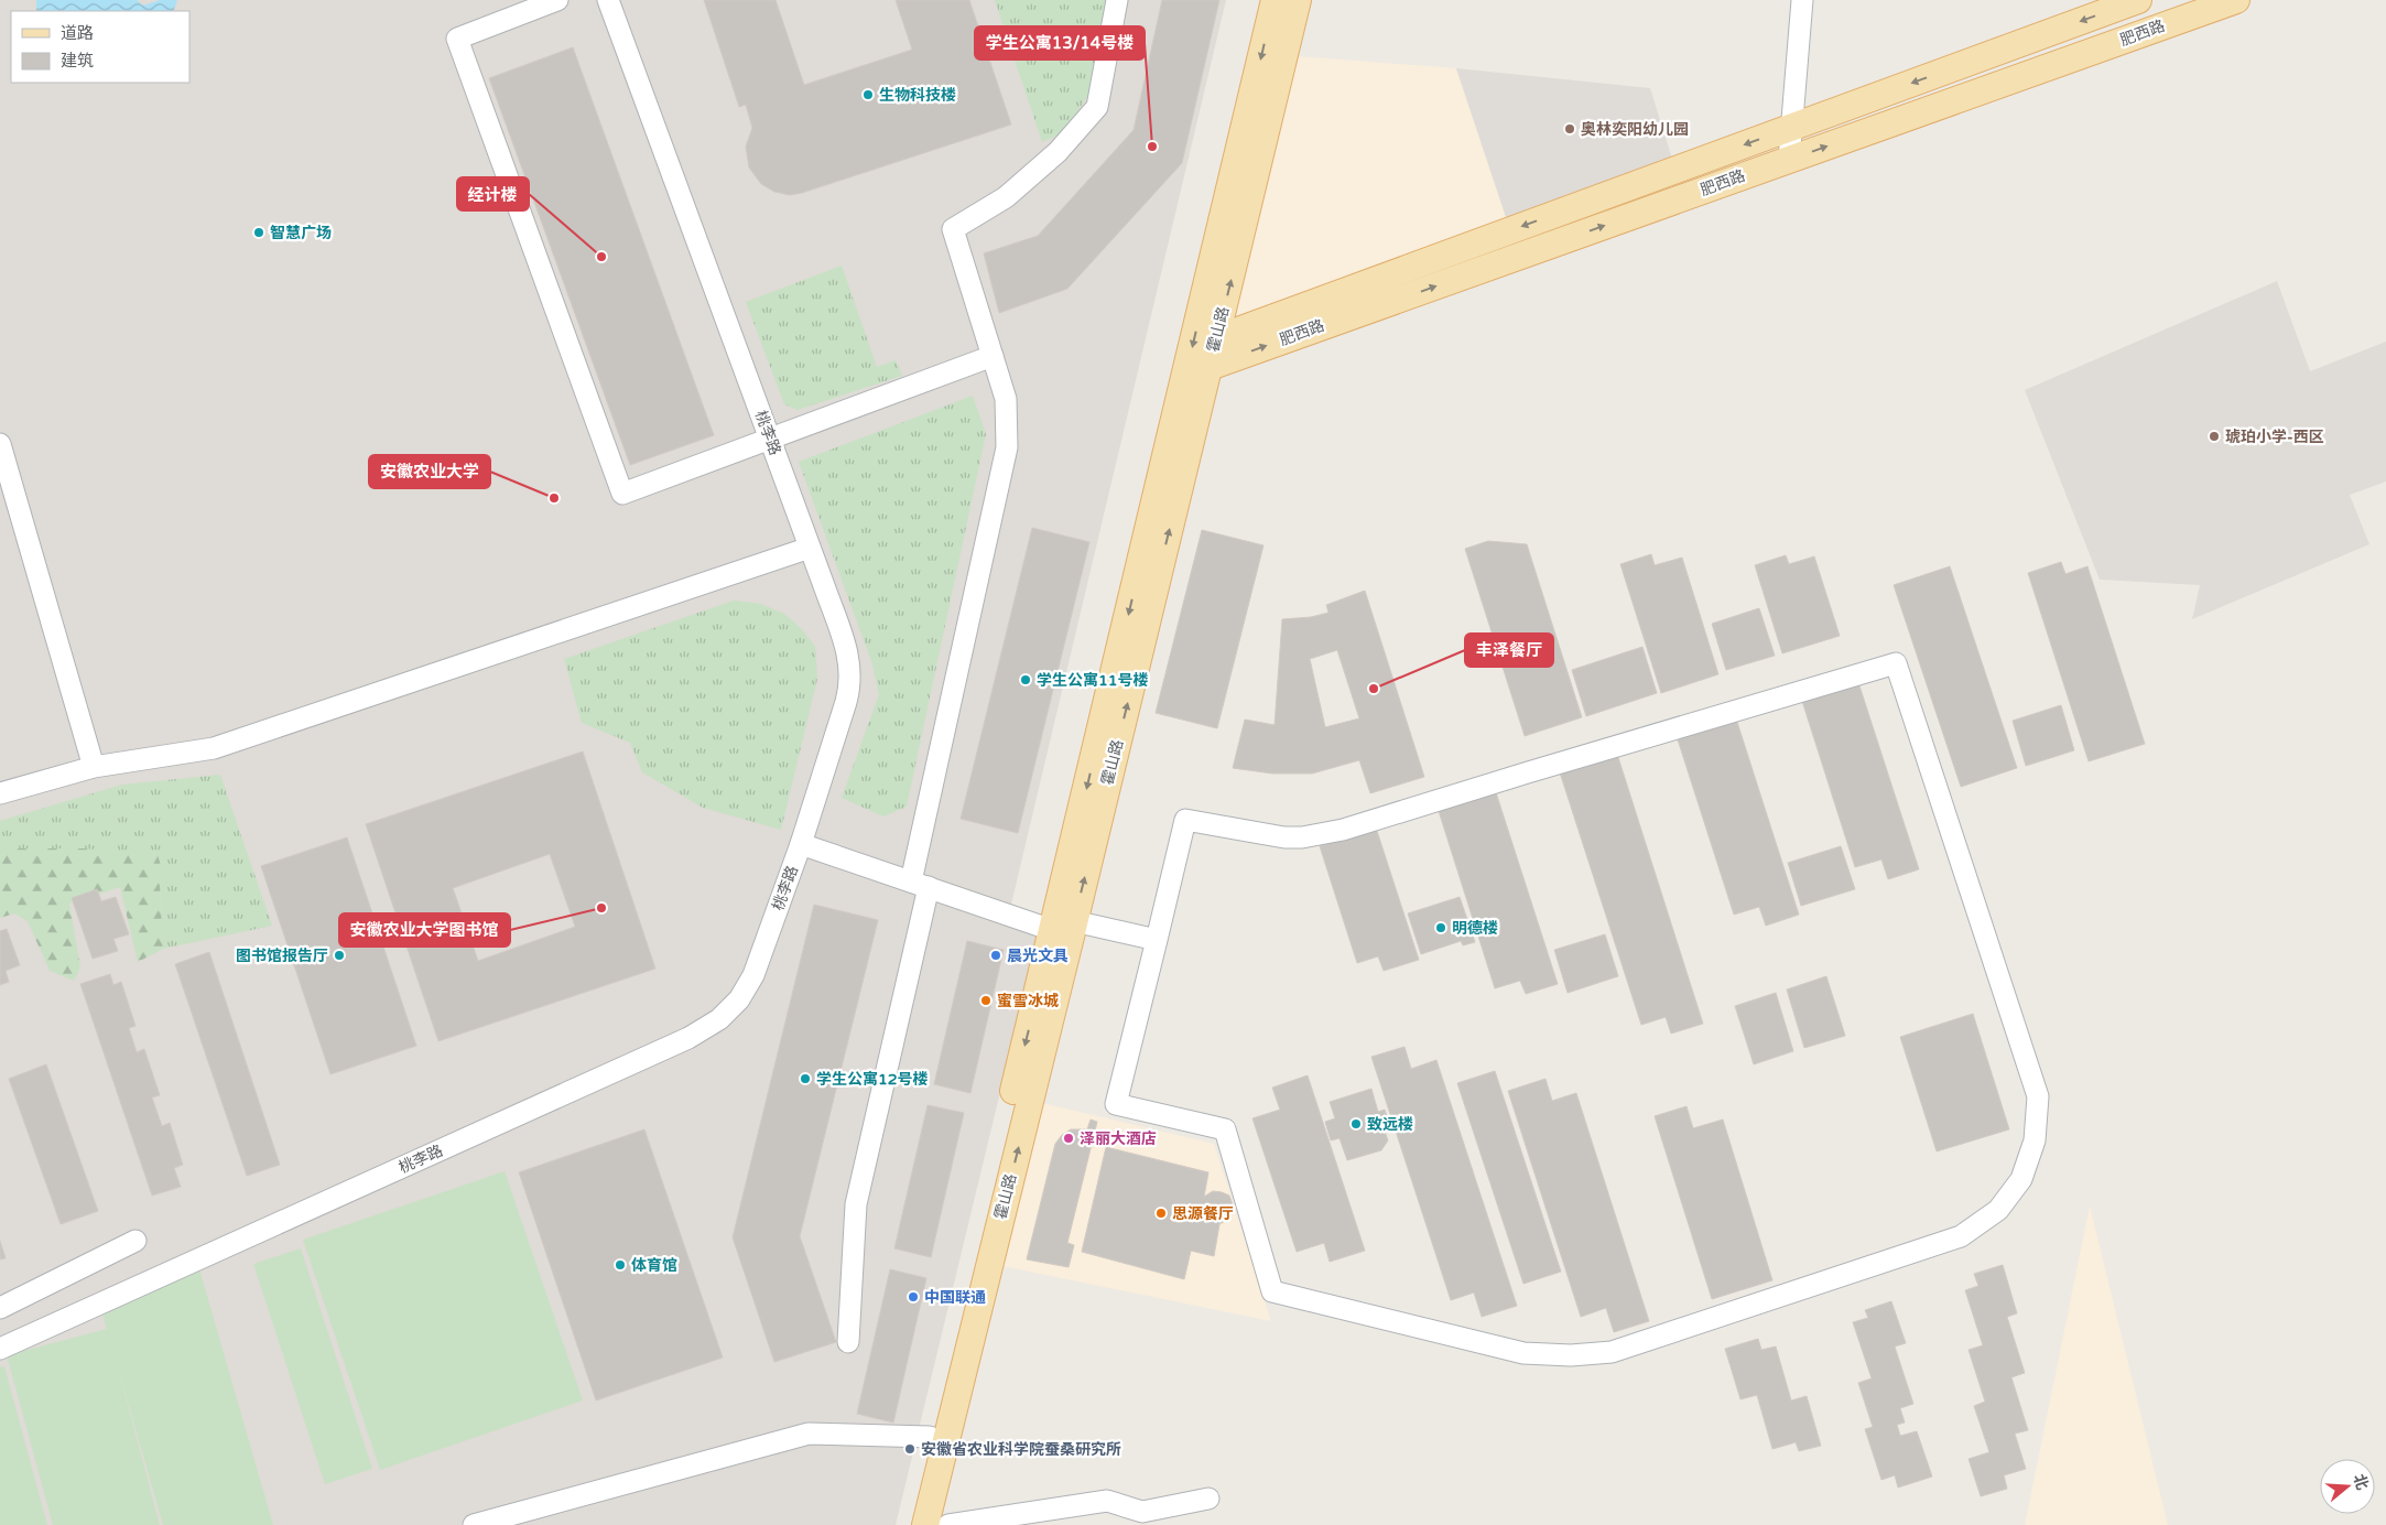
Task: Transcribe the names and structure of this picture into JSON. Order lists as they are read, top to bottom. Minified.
{"streets":{"main road":["肥西路","霍山路"],"street":["桃李路"]},"crossings":[["肥西路","霍山路"]],"places":["生物科技楼","奥林奕阳幼儿园","学生公寓13/14号楼","智慧广场","经计楼","琥珀小学-西区","安徽农业大学","学生公寓11号楼","丰泽餐厅","安徽农业大学图书馆","明德楼","图书馆报告厅","晨光文具","蜜雪冰城","学生公寓12号楼","致远楼","泽丽大酒店","思源餐厅","体育馆","中国联通","安徽省农业科学院蚕桑研究所"],"legend":["道路","建筑"],"north":"right"}
